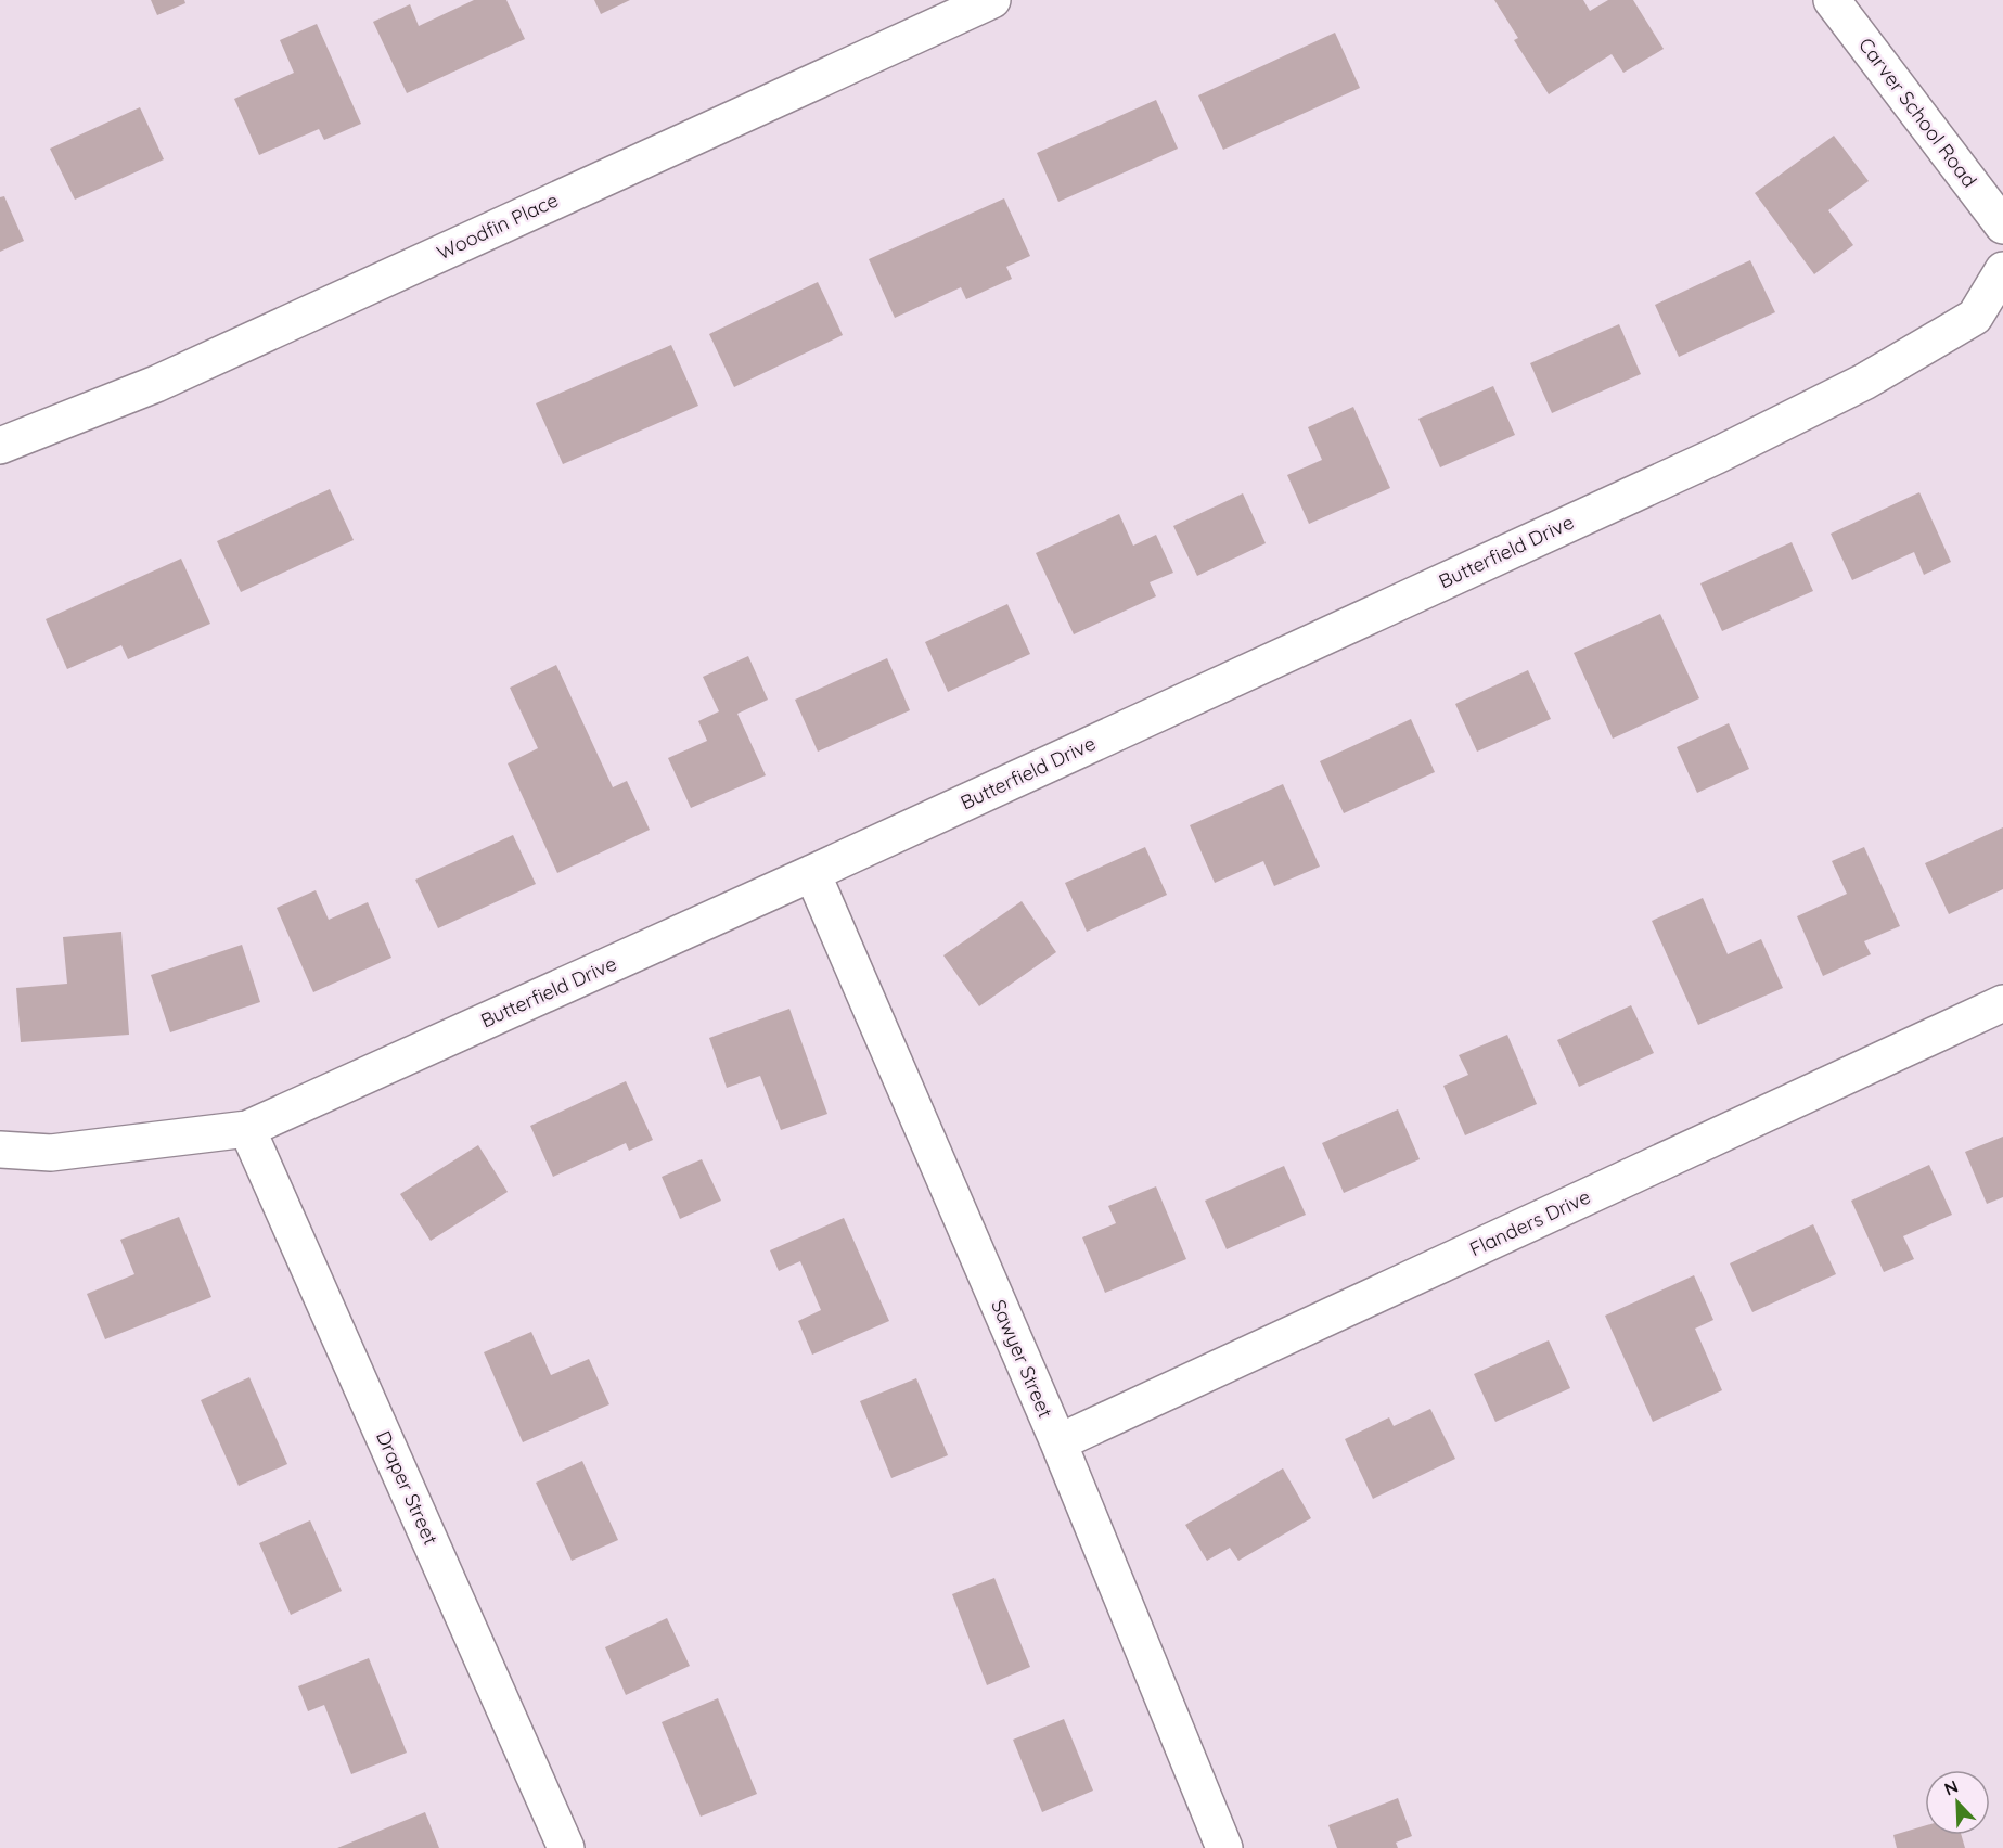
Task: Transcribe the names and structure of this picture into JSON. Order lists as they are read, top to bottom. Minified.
{"streets":{"street":["Carver School Road","Woodfin Place","Butterfield Drive","Flanders Drive","Sawyer Street","Draper Street"]},"crossings":[["Butterfield Drive","Sawyer Street"],["Butterfield Drive","Draper Street"],["Flanders Drive","Sawyer Street"]],"north":"top left"}
